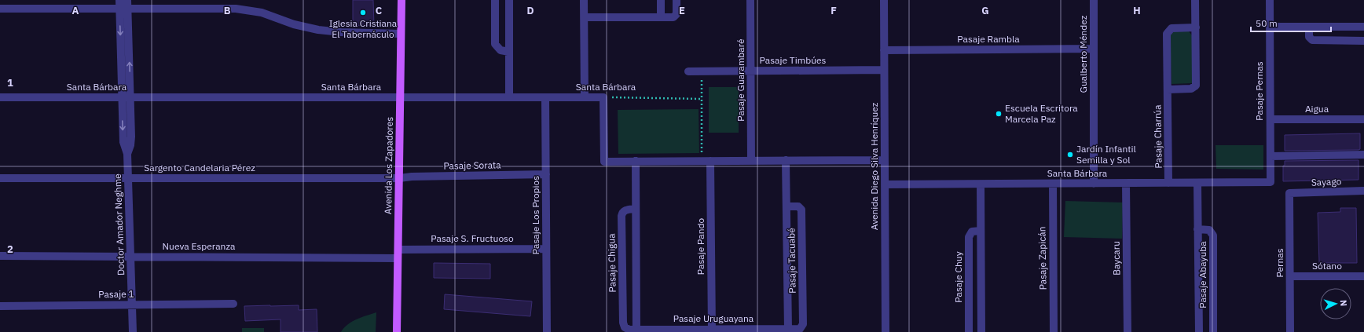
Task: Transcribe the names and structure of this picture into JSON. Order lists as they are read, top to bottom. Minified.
{"streets":{"main road":["Avenida Los Zapadores"],"street":["Pasaje Rambla","Gualberto Méndez","Pasaje Timbúes","Pasaje Guarambaré","Santa Bárbara","Pasaje Pernas","Aigua","Pasaje Charrúa","Pasaje Sorata","Avenida Diego Silva Henríquez","Sargento Candelaria Pérez","Sayago","Pasaje Los Propios","Doctor Amador Neghme","Pasaje S. Fructuoso","Nueva Esperanza","Pasaje Pando","Pasaje Zapicán","Baycaru","Pasaje Tacuabé","Pasaje Chigua","Pernas","Sótano","Pasaje Abayuba","Pasaje Chuy","Pasaje 1","Pasaje Uruguayana"]},"crossings":[["Pasaje Rambla","Gualberto Méndez"],["Pasaje Rambla","Avenida Diego Silva Henríquez"],["Gualberto Méndez","Santa Bárbara"],["Pasaje Timbúes","Pasaje Guarambaré"],["Pasaje Timbúes","Avenida Diego Silva Henríquez"],["Santa Bárbara","Pasaje Pernas"],["Santa Bárbara","Pasaje Charrúa"],["Santa Bárbara","Avenida Los Zapadores"],["Santa Bárbara","Avenida Diego Silva Henríquez"],["Santa Bárbara","Pasaje Los Propios"],["Santa Bárbara","Doctor Amador Neghme"],["Santa Bárbara","Pasaje Zapicán"],["Santa Bárbara","Baycaru"],["Santa Bárbara","Pasaje Abayuba"],["Pasaje Pernas","Aigua"],["Avenida Los Zapadores","Pasaje Sorata"],["Avenida Los Zapadores","Sargento Candelaria Pérez"],["Avenida Los Zapadores","Pasaje S. Fructuoso"],["Avenida Los Zapadores","Nueva Esperanza"],["Pasaje Sorata","Sargento Candelaria Pérez"],["Pasaje Sorata","Pasaje Los Propios"],["Sargento Candelaria Pérez","Doctor Amador Neghme"],["Sayago","Pernas"],["Pasaje Los Propios","Pasaje S. Fructuoso"],["Doctor Amador Neghme","Nueva Esperanza"],["Doctor Amador Neghme","Pasaje 1"],["Pasaje Pando","Pasaje Uruguayana"],["Pasaje Tacuabé","Pasaje Uruguayana"],["Pasaje Chigua","Pasaje Uruguayana"],["Pernas","Sótano"]],"places":["Iglesia Cristiana El Tabernáculo","Escuela Escritora Marcela Paz","Jardín Infantil Semilla y Sol"],"scale_bar":"50 m","north":"right","grid":{"columns":["A","B","C","D","E","F","G","H"],"rows":["1","2"]}}
